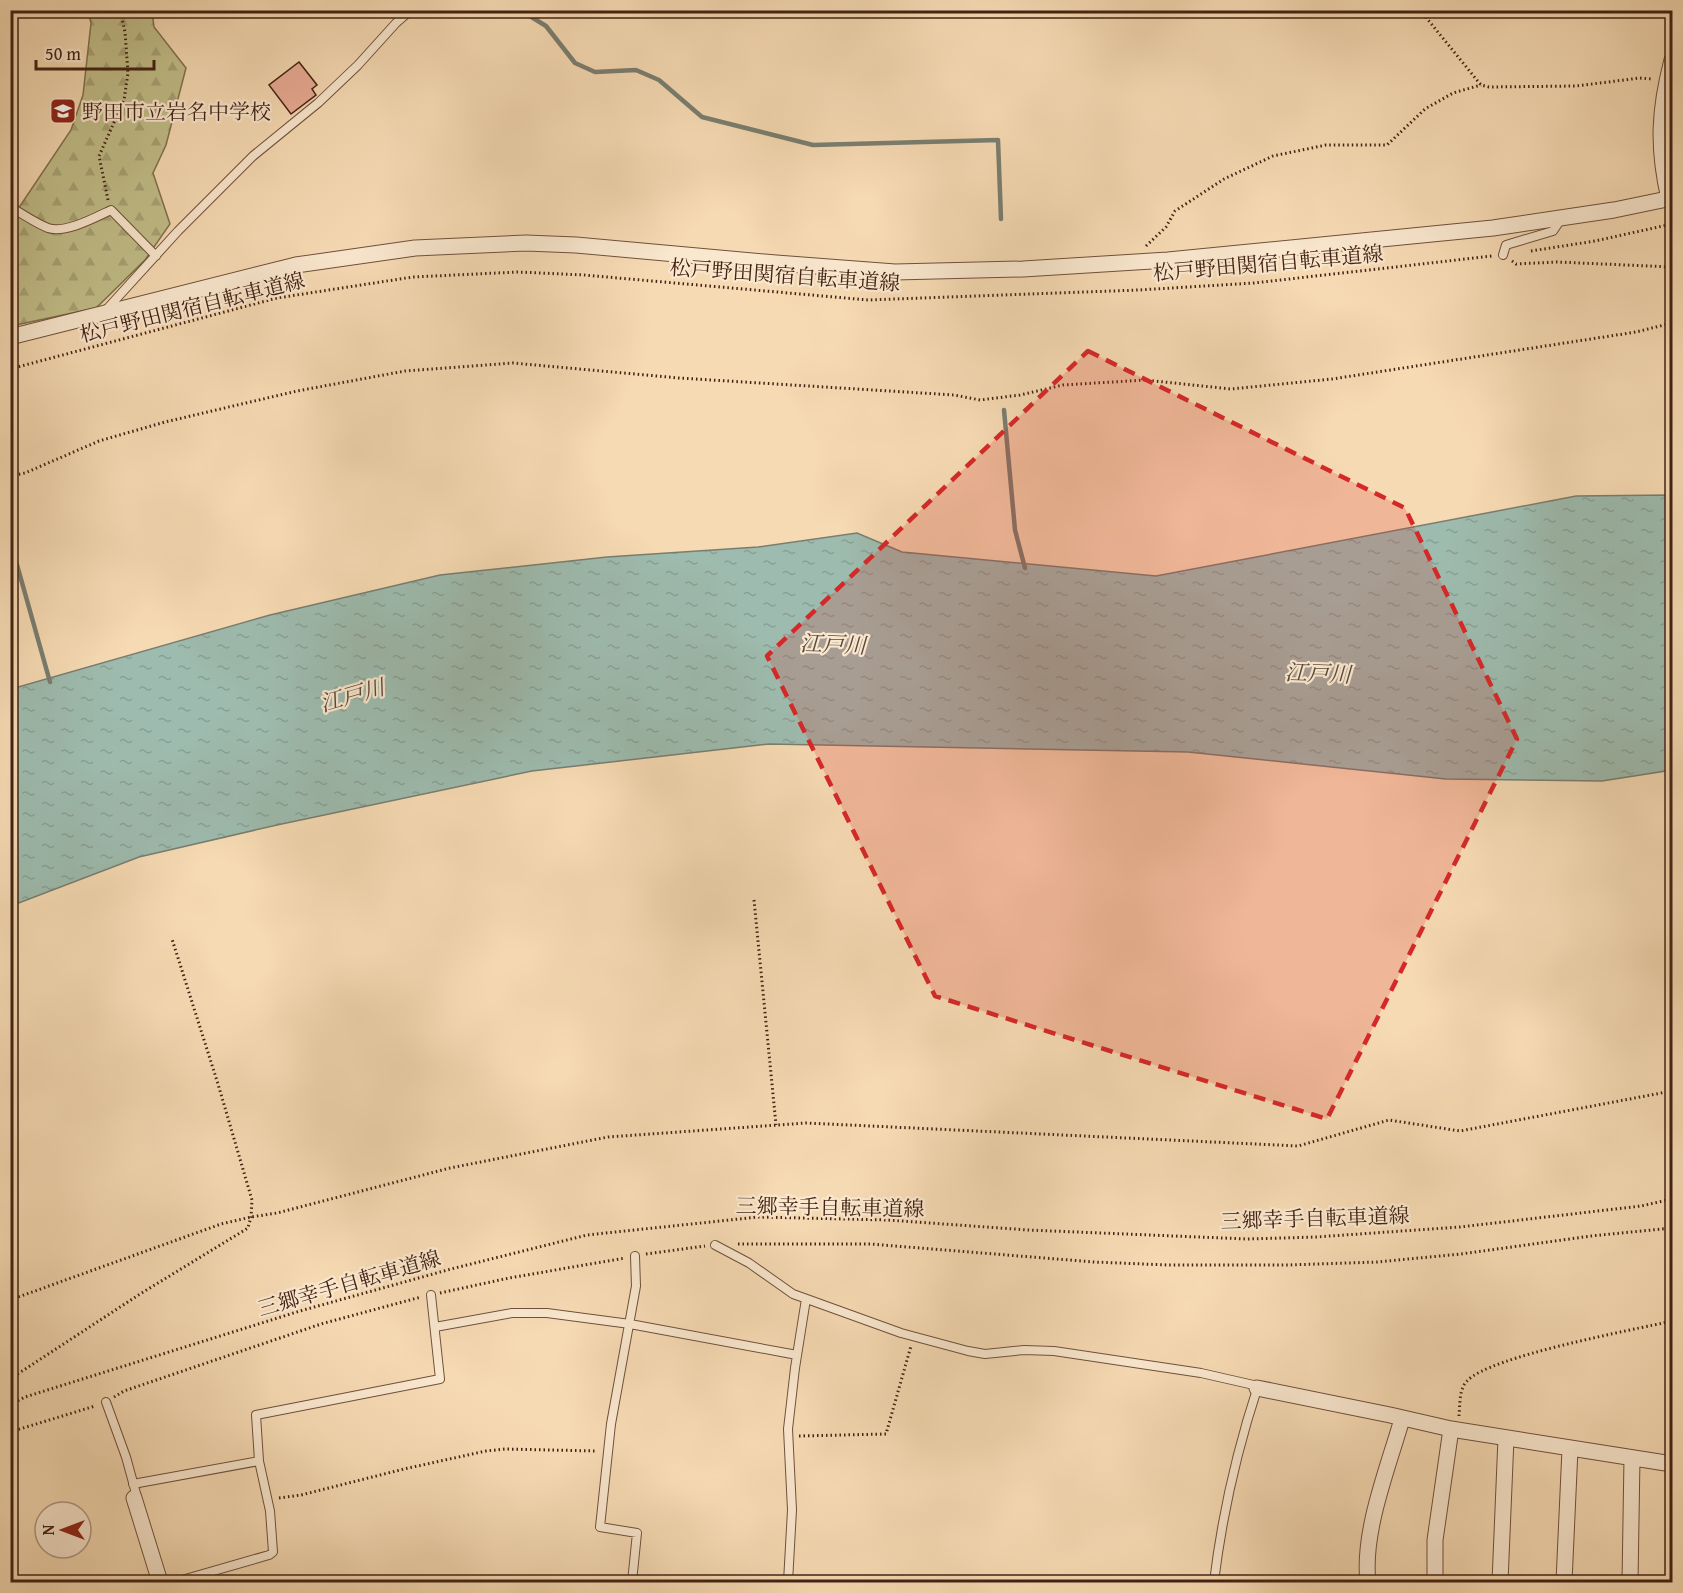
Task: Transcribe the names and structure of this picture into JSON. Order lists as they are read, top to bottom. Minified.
{"streets":{"path":["松戸野田関宿自転車道線","三郷幸手自転車道線"]},"water":["江戸川"],"places":{"school or university":["野田市立岩名中学校"]},"scale_bar":"50 m","north":"left"}
